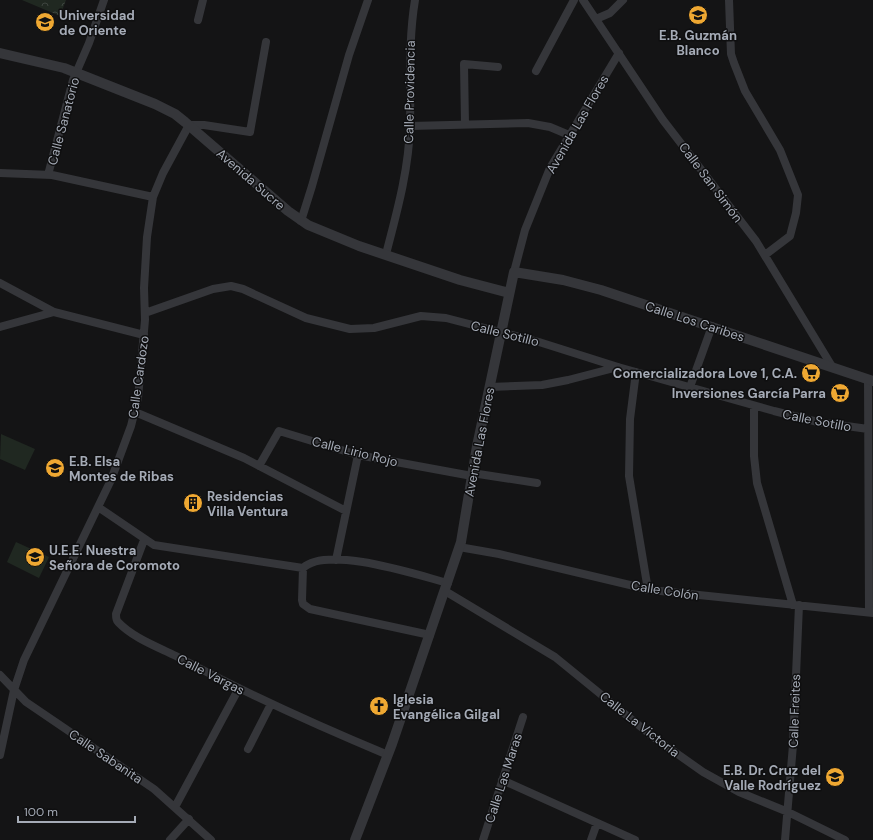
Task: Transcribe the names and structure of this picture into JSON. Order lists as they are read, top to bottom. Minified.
{"streets":{"street":["Calle Providencia","Calle Sanatorio","Avenida Las Flores","Avenida Sucre","Calle San Simón","Calle Los Caribes","Calle Sotillo","Calle Cardozo","Calle Lirio Rojo","Calle Colón","Calle Vargas","Calle Freites","Calle La Victoria","Calle Sabanita","Calle Las Maras"]},"crossings":[["Calle Providencia","Avenida Sucre"],["Calle Sanatorio","Avenida Sucre"],["Avenida Las Flores","Avenida Sucre"],["Avenida Las Flores","Calle San Simón"],["Avenida Las Flores","Calle Los Caribes"],["Avenida Las Flores","Calle Sotillo"],["Avenida Las Flores","Calle Lirio Rojo"],["Avenida Las Flores","Calle Colón"],["Avenida Las Flores","Calle Vargas"],["Avenida Las Flores","Calle La Victoria"],["Avenida Sucre","Calle Cardozo"],["Calle San Simón","Calle Los Caribes"],["Calle Sotillo","Calle Cardozo"],["Calle Sotillo","Calle Freites"],["Calle Cardozo","Calle Sabanita"],["Calle Colón","Calle Freites"],["Calle Freites","Calle La Victoria"]],"places":{"school or university":["E.B. Guzmán Blanco","Universidad de Oriente","E.B. Elsa Montes de Ribas","U.E.E. Nuestra Señora de Coromoto","E.B. Dr. Cruz del Valle Rodríguez"],"supermarket":["Comercializadora Love 1, C.A.","Inversiones García Parra"],"building":["Residencias Villa Ventura"],"church":["Iglesia Evangélica Gilgal"]},"scale_bar":"100 m"}
